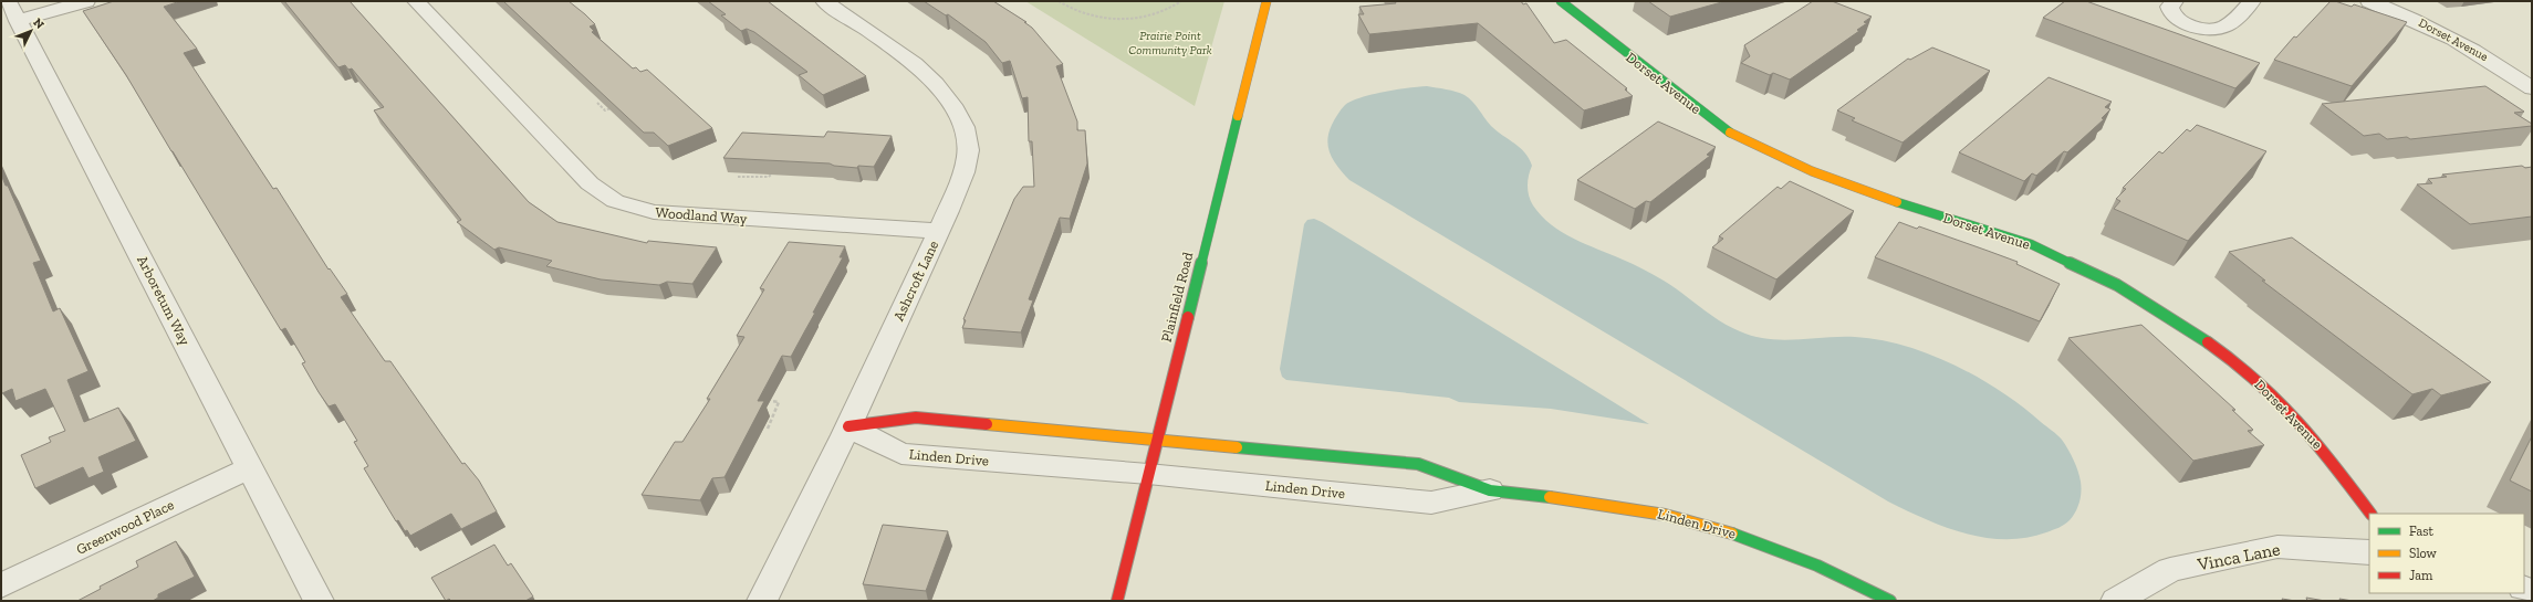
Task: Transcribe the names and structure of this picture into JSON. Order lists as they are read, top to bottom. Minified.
{"streets":{"street":["Dorset Avenue","Woodland Way","Ashcroft Lane","Plainfield Road","Arboretum Way","Linden Drive","Greenwood Place","Vinca Lane"]},"crossings":[["Woodland Way","Ashcroft Lane"],["Ashcroft Lane","Linden Drive"],["Plainfield Road","Linden Drive"],["Arboretum Way","Greenwood Place"]],"parks":["Prairie Point Community Park"],"legend":["Fast","Slow","Jam"],"north":"top right"}
